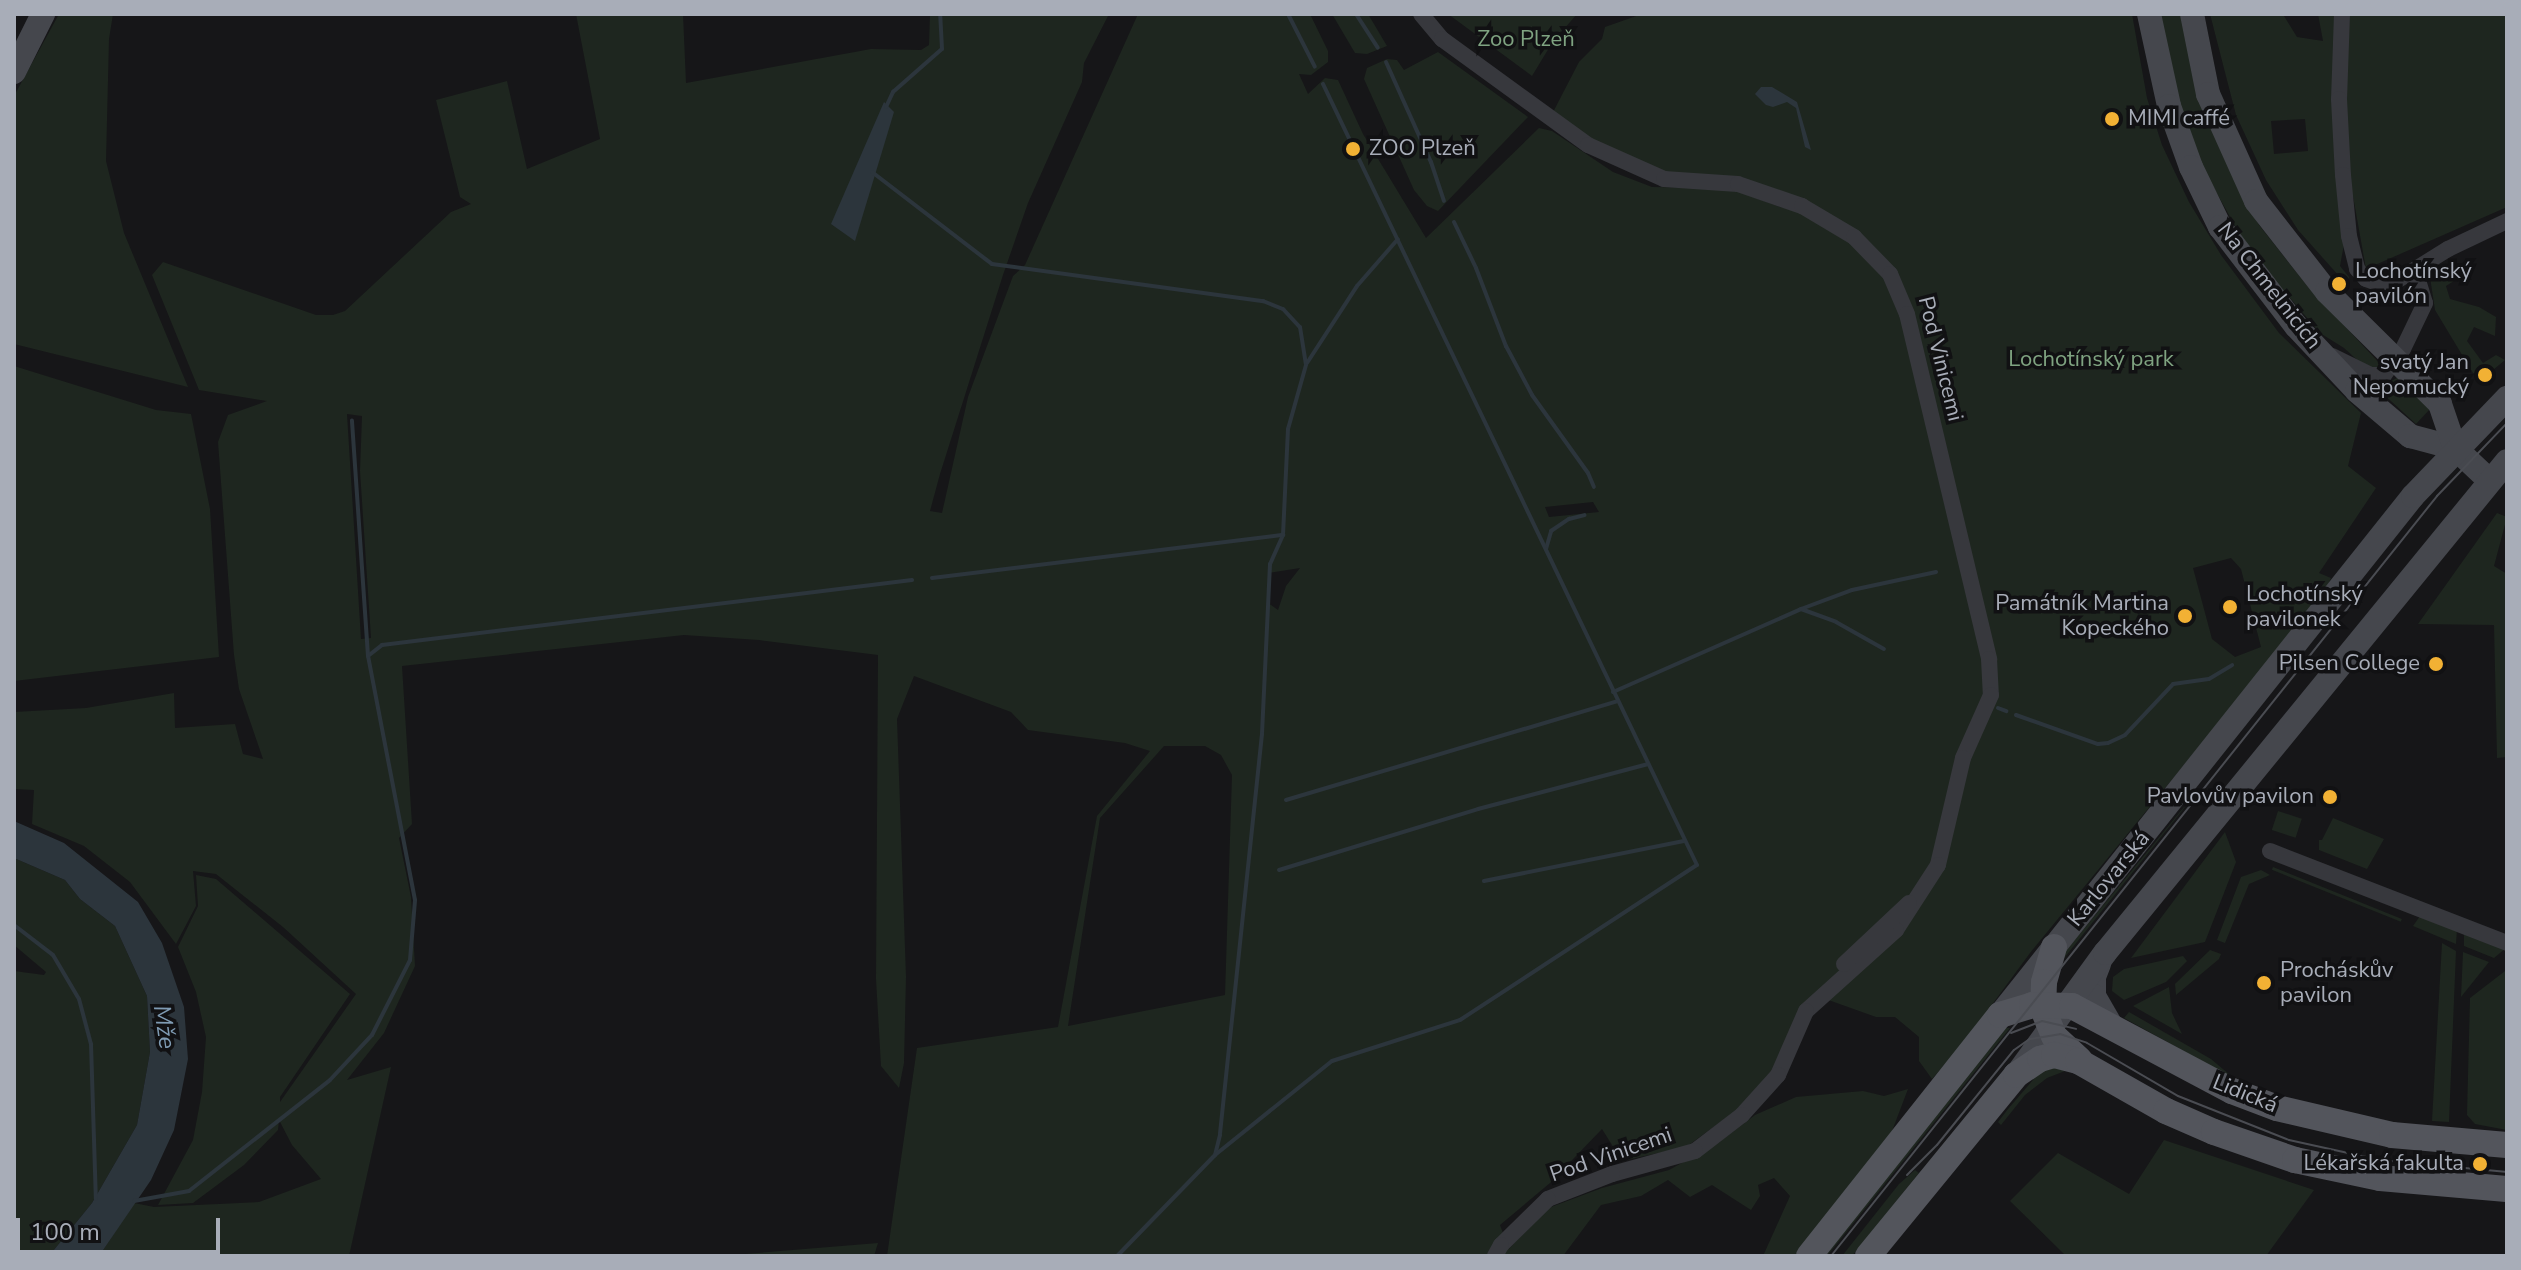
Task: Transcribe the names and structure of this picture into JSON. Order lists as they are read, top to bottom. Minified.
{"streets":{"main road":["Na Chmelnicích","Karlovarská","Lidická"],"street":["Pod Vinicemi"]},"crossings":[["Na Chmelnicích","Karlovarská"],["Karlovarská","Lidická"]],"water":["Mže"],"parks":["Zoo Plzeň","Lochotínský park"],"places":["MIMI caffé","ZOO Plzeň","Lochotínský pavilón","svatý Jan Nepomucký","Lochotínský pavilonek","Památník Martina Kopeckého","Pilsen College","Pavlovův pavilon","Procháskův pavilon","Lékařská fakulta"],"scale_bar":"100 m"}
